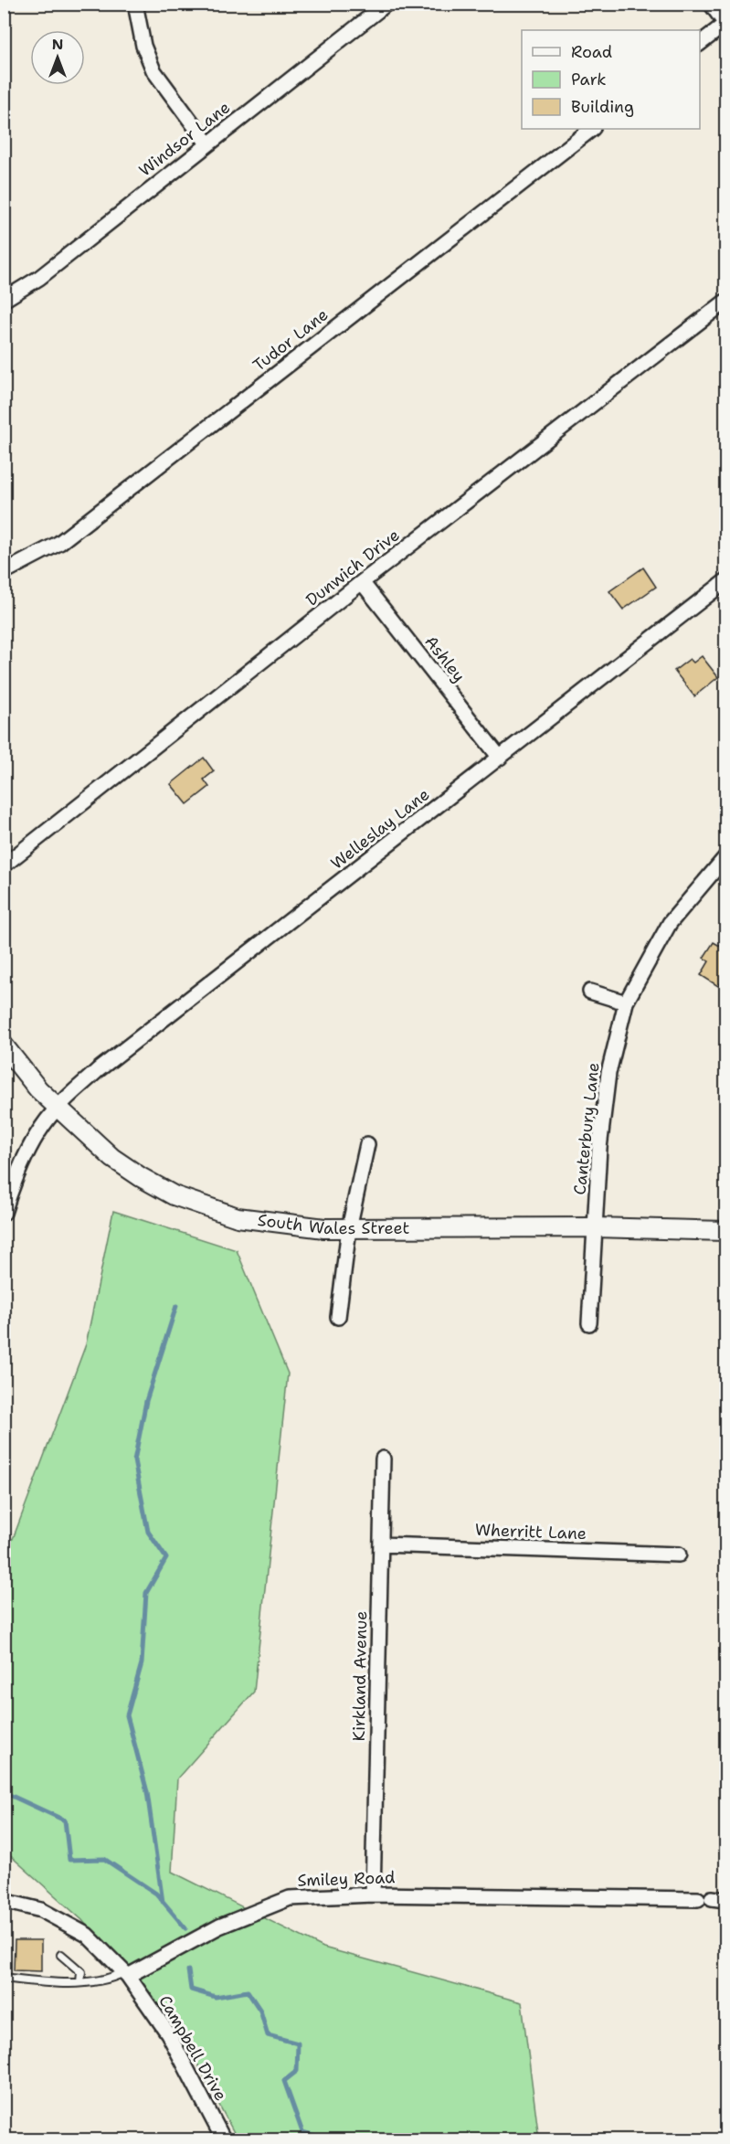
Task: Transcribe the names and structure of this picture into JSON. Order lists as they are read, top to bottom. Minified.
{"streets":{"street":["Windsor Lane","Tudor Lane","Dunwich Drive","Ashley","Welleslay Lane","Canterbury Lane","South Wales Street","Wherritt Lane","Kirkland Avenue","Smiley Road","Campbell Drive"]},"crossings":[["Dunwich Drive","Ashley"],["Ashley","Welleslay Lane"],["Welleslay Lane","South Wales Street"],["Canterbury Lane","South Wales Street"],["Wherritt Lane","Kirkland Avenue"],["Kirkland Avenue","Smiley Road"],["Smiley Road","Campbell Drive"]],"legend":["Road","Park","Building"],"north":"top"}
